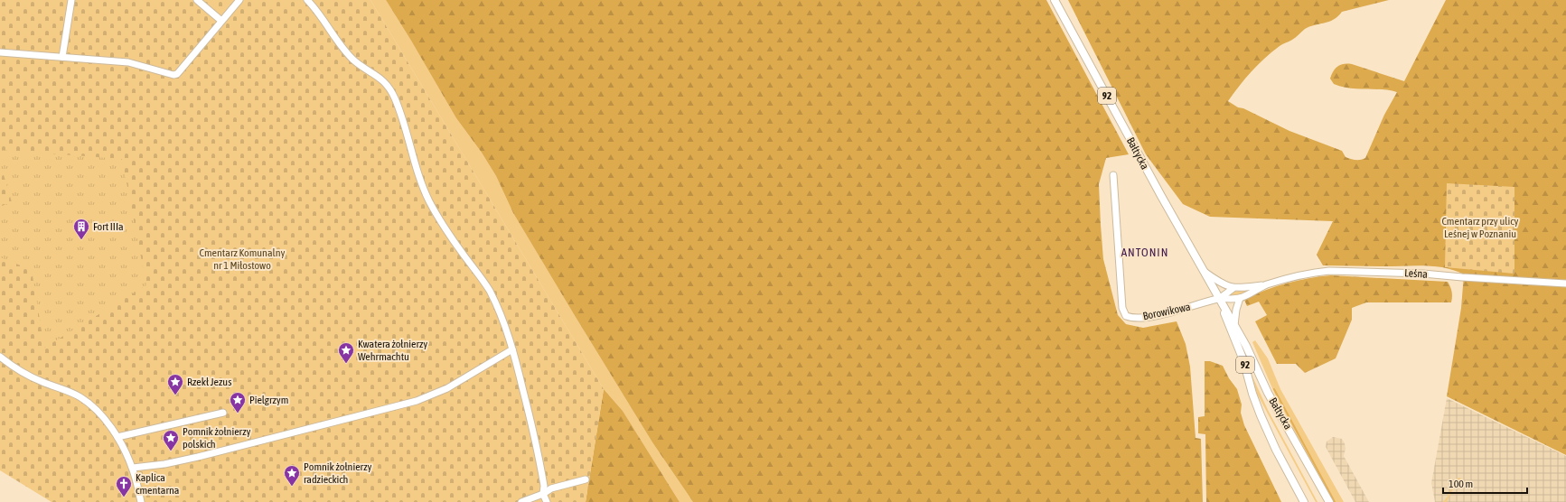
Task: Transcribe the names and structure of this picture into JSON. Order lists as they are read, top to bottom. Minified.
{"streets":{"main road":["92","Bałtycka"],"street":["Leśna","Borowikowa"]},"crossings":[["Bałtycka","Leśna"],["Bałtycka","Borowikowa"],["Leśna","Borowikowa"]],"districts":["ANTONIN"],"parks":["Cmentarz przy ulicy Leśnej w Poznaniu","Cmentarz Komunalny nr 1 Miłostowo"],"places":{"building":["Fort IIIa"],"place":["Kwatera żołnierzy Wehrmachtu","Rzekł Jezus","Pielgrzym","Pomnik żołnierzy polskich","Pomnik żołnierzy radzieckich"],"church":["Kaplica cmentarna"]},"scale_bar":"100 m"}
